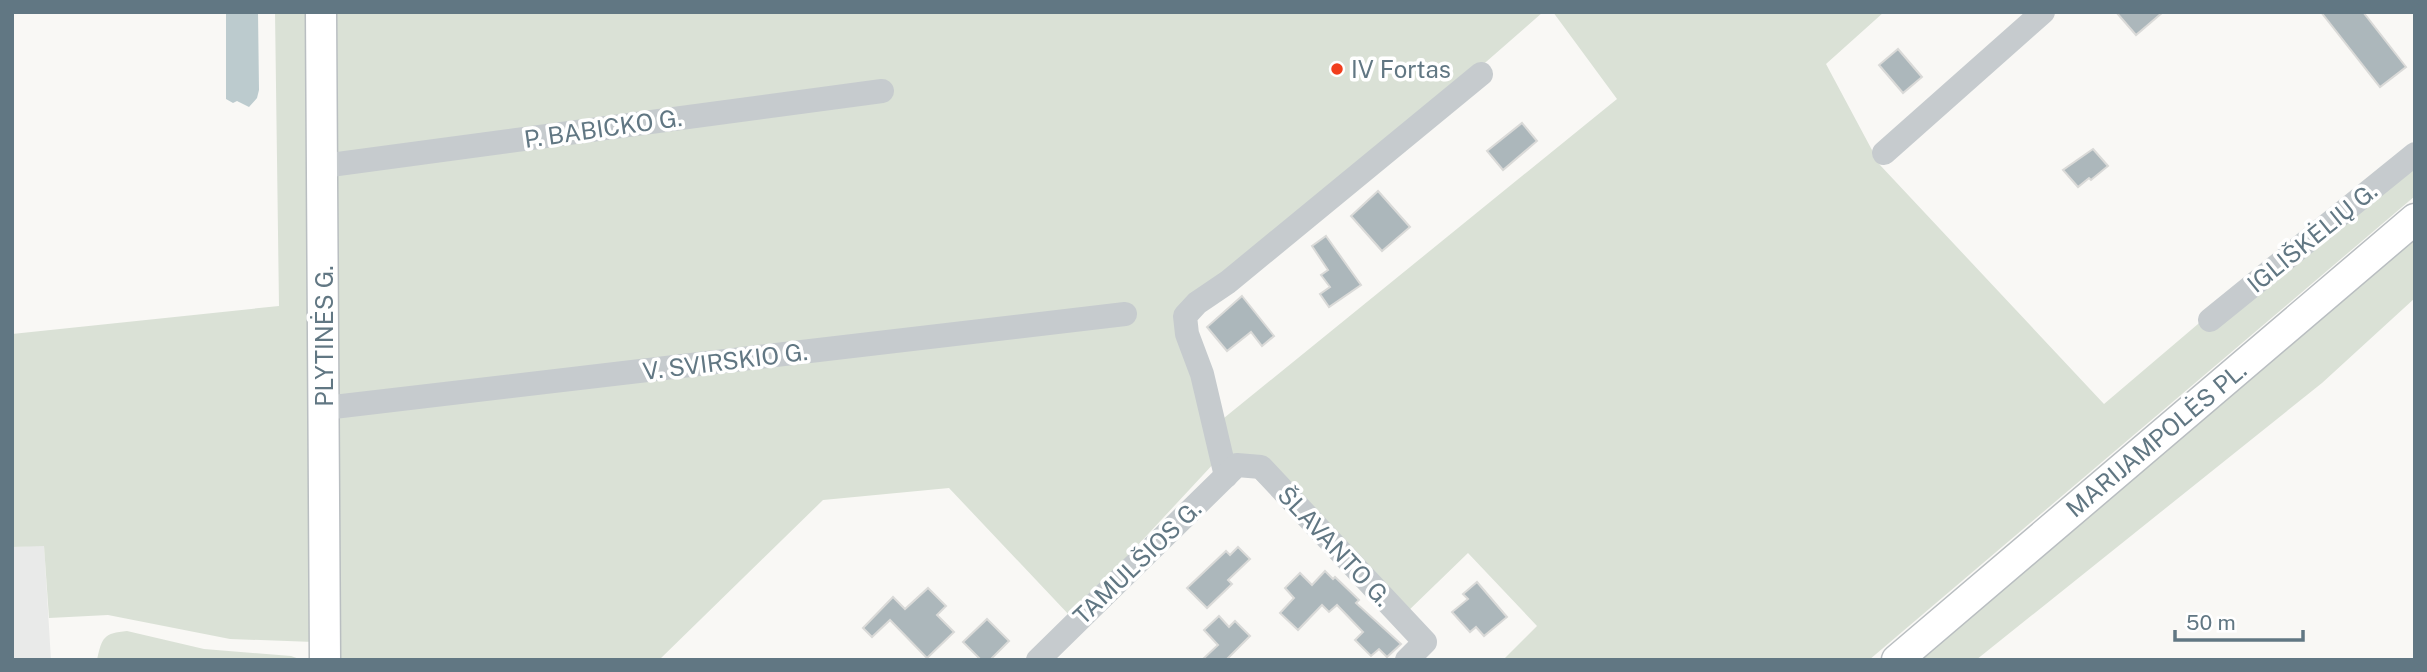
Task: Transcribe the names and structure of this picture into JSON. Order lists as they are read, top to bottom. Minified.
{"streets":{"main road":["PLYTINĖS G.","MARIJAMPOLĖS PL."],"street":["P. BABICKO G.","IGLIŠKĖLIŲ G.","V. SVIRSKIO G.","ŠLAVANTO G.","TAMULŠIOS G."]},"crossings":[["P. BABICKO G.","PLYTINĖS G."],["PLYTINĖS G.","V. SVIRSKIO G."],["ŠLAVANTO G.","TAMULŠIOS G."]],"places":["IV Fortas"],"scale_bar":"50 m"}
